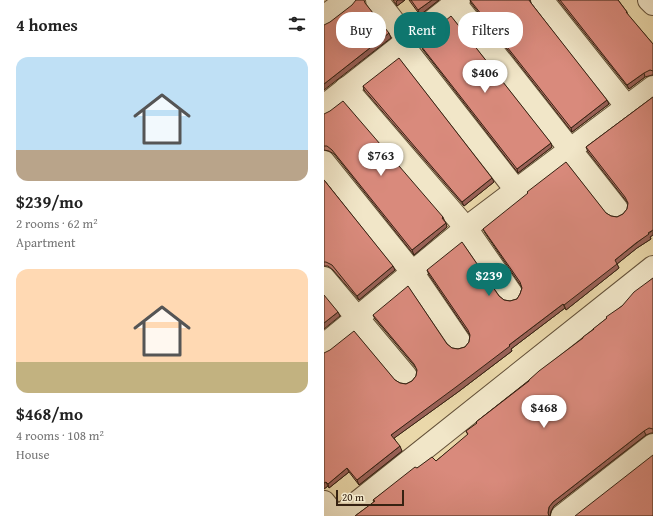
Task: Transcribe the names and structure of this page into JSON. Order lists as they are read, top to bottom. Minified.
{"scale_bar":"20 m","page":{"heading":"4 homes","chip":["Buy","Rent","Filters"],"list":[{"name":"$239/mo","note":"2 rooms · 62 m² · Apartment"},{"name":"$468/mo","note":"4 rooms · 108 m² · House"}],"price":["$406","$763","$239","$468"],"scale":"20 m"}}
